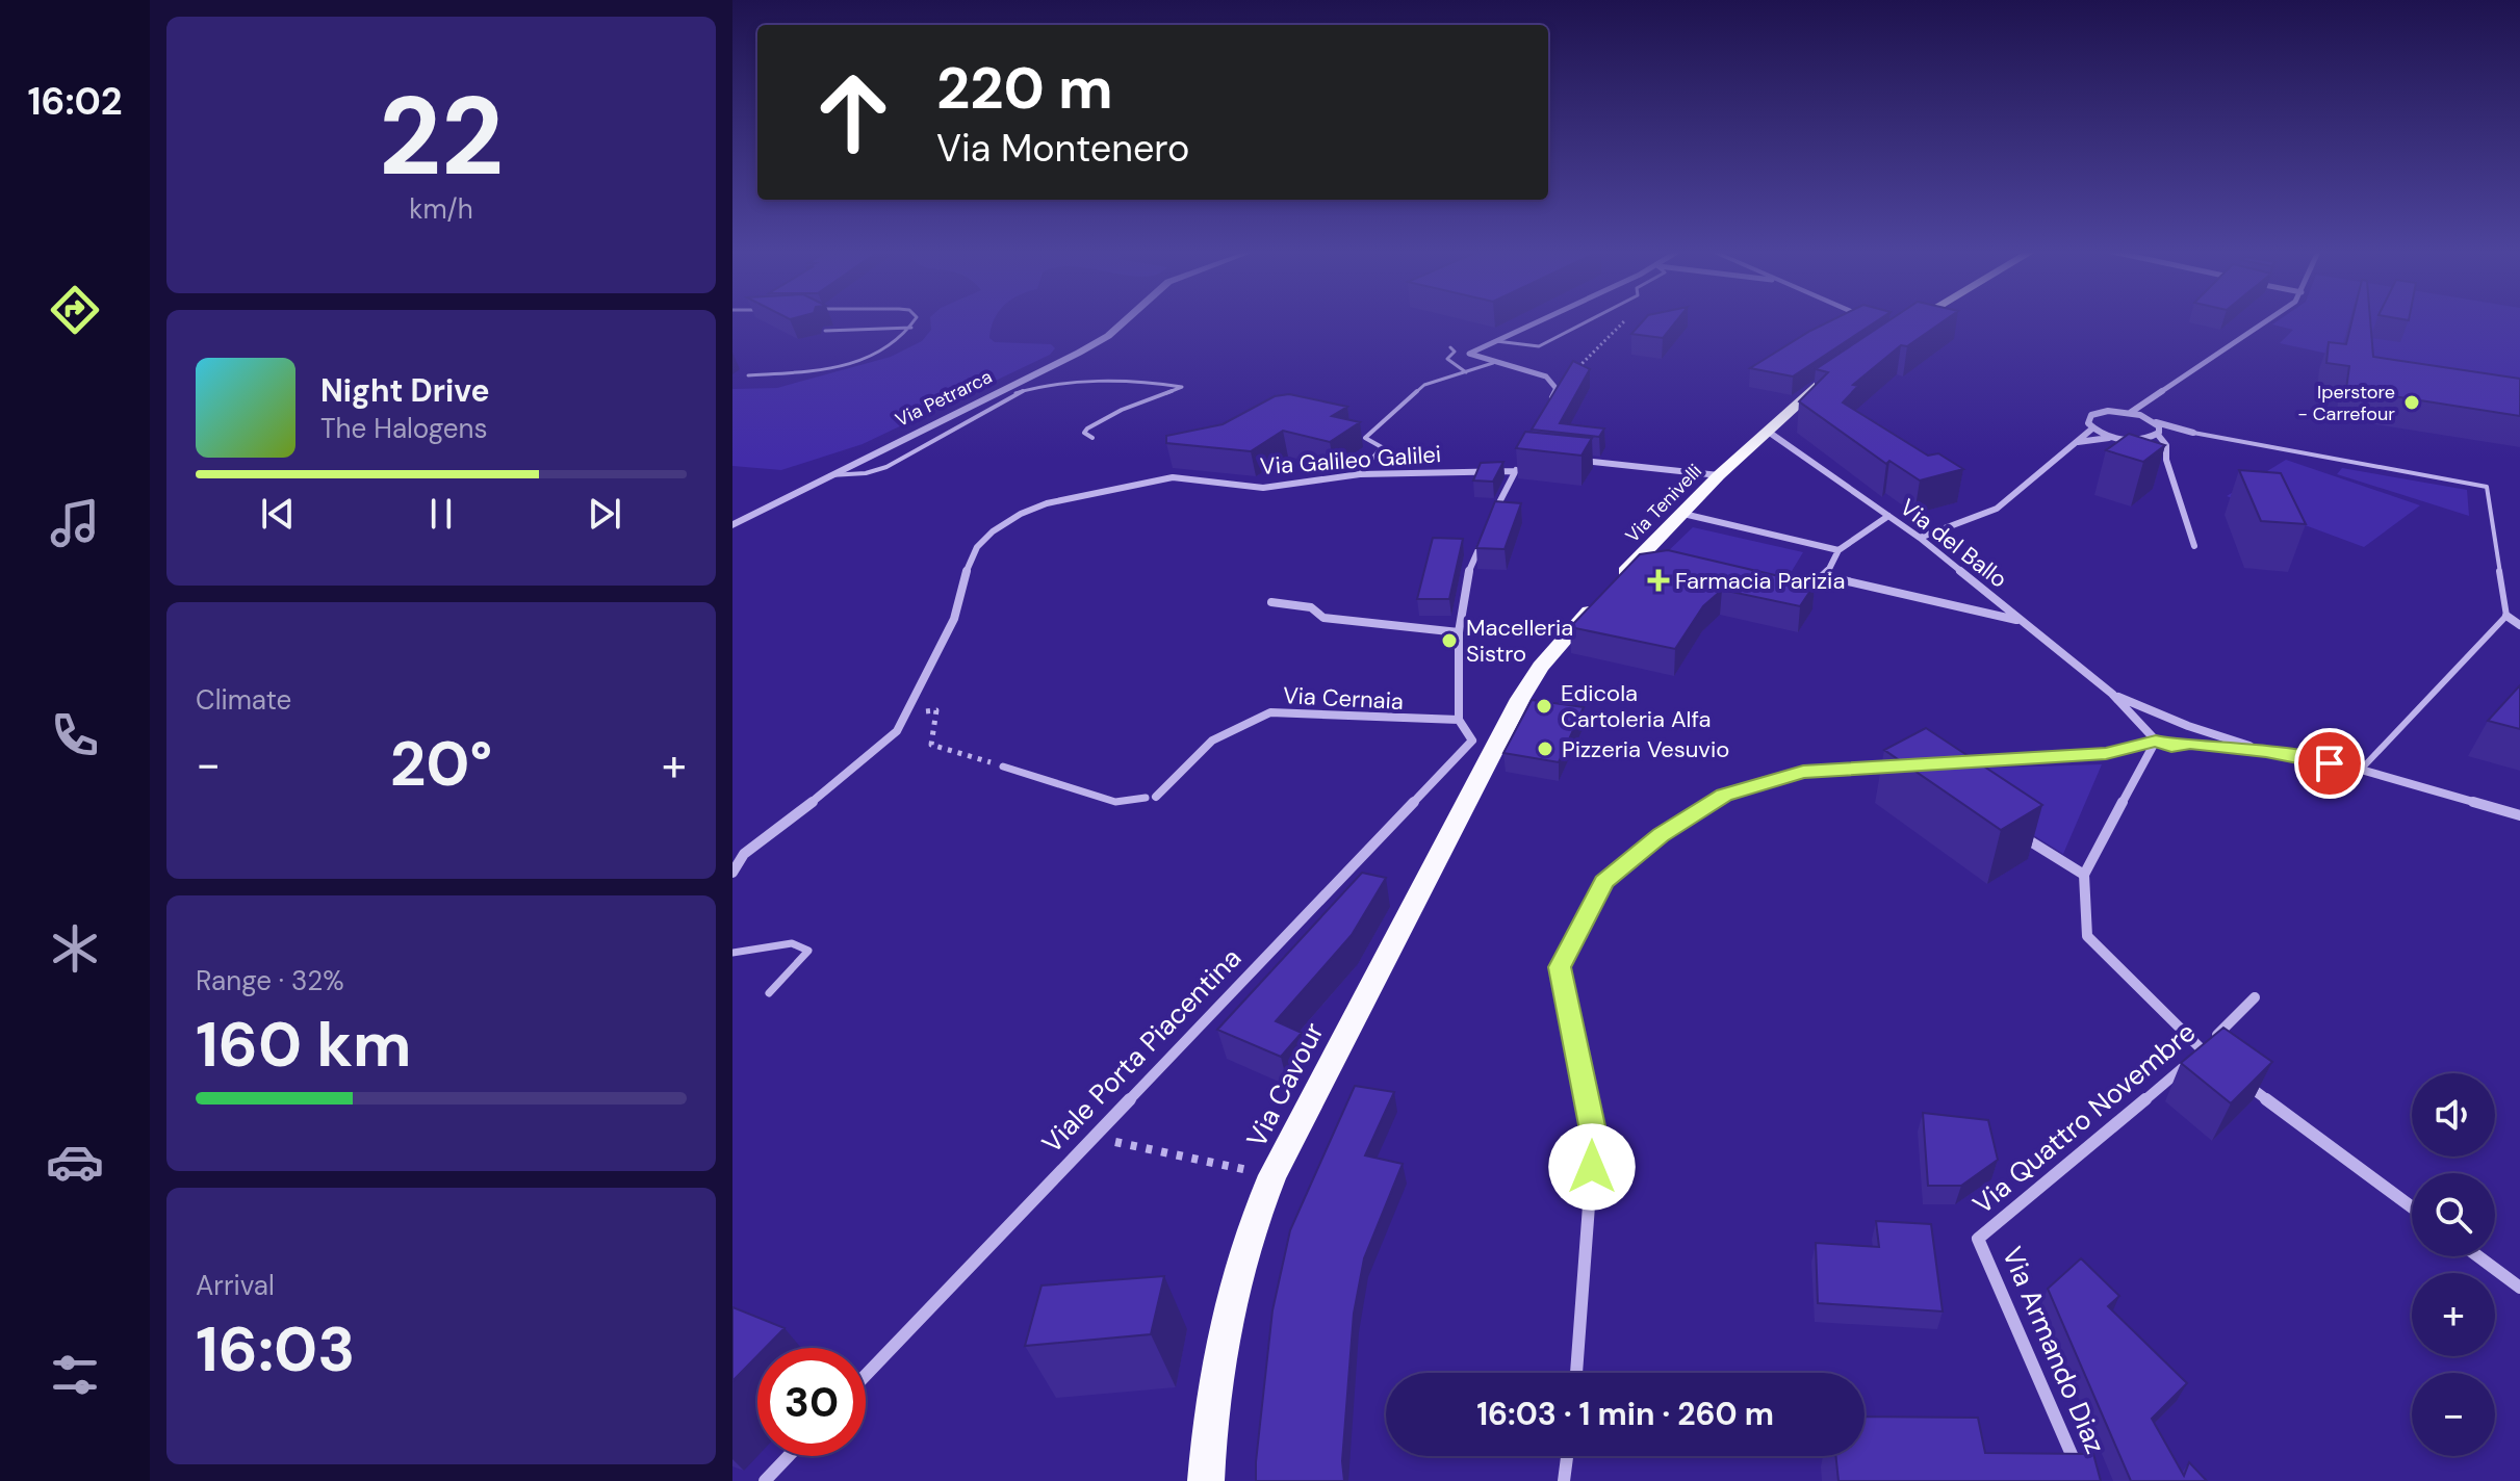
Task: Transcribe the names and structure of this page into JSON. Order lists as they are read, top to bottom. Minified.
{"streets":{"main road":["Via Tenivelli","Via Cavour"],"street":["Via Petrarca","Via Galileo Galilei","Via del Ballo","Via Cernaia","Viale Porta Piacentina","Via Quattro Novembre","Via Armando Diaz"]},"crossings":[["Via Tenivelli","Via del Ballo"],["Via Tenivelli","Viale Porta Piacentina"],["Via Tenivelli","Via Cavour"],["Viale Porta Piacentina","Via Cavour"],["Via Quattro Novembre","Via Armando Diaz"]],"places":{"other":["Iperstore - Carrefour","Macelleria Sistro","Edicola Cartoleria Alfa","Pizzeria Vesuvio"],"health":["Farmacia Parizia"]},"page":{"tabs":"16:02","tile":[["22","km/h"],"Climate",["Range · 32%","160 km"],["Arrival","16:03"]],"turn":["220 m","Via Montenero"],"song":["Night Drive","The Halogens"],"heat":["−","20°","+"],"map_buttons":["+","−"],"limit":"30","trip":"16:03 · 1 min · 260 m"}}
